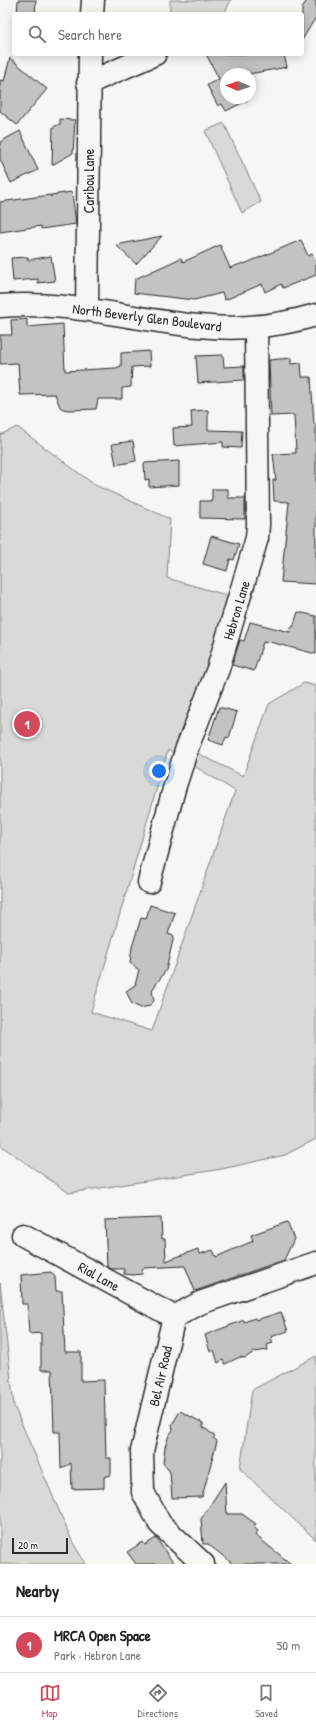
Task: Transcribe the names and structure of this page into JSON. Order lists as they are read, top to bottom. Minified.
{"streets":{"street":["Caribou Lane","North Beverly Glen Boulevard","Hebron Lane","Rial Lane","Bel Air Road"]},"crossings":[["Caribou Lane","North Beverly Glen Boulevard"],["North Beverly Glen Boulevard","Hebron Lane"],["Rial Lane","Bel Air Road"]],"scale_bar":"20 m","north":"left","page":{"search":"Search here","pins":"1","scale":"20 m","heading":"Nearby","list":[{"mark":"1","name":"MRCA Open Space","note":"Park · Hebron Lane","value":"50 m"}],"nav":["Map","Directions","Saved"]}}
